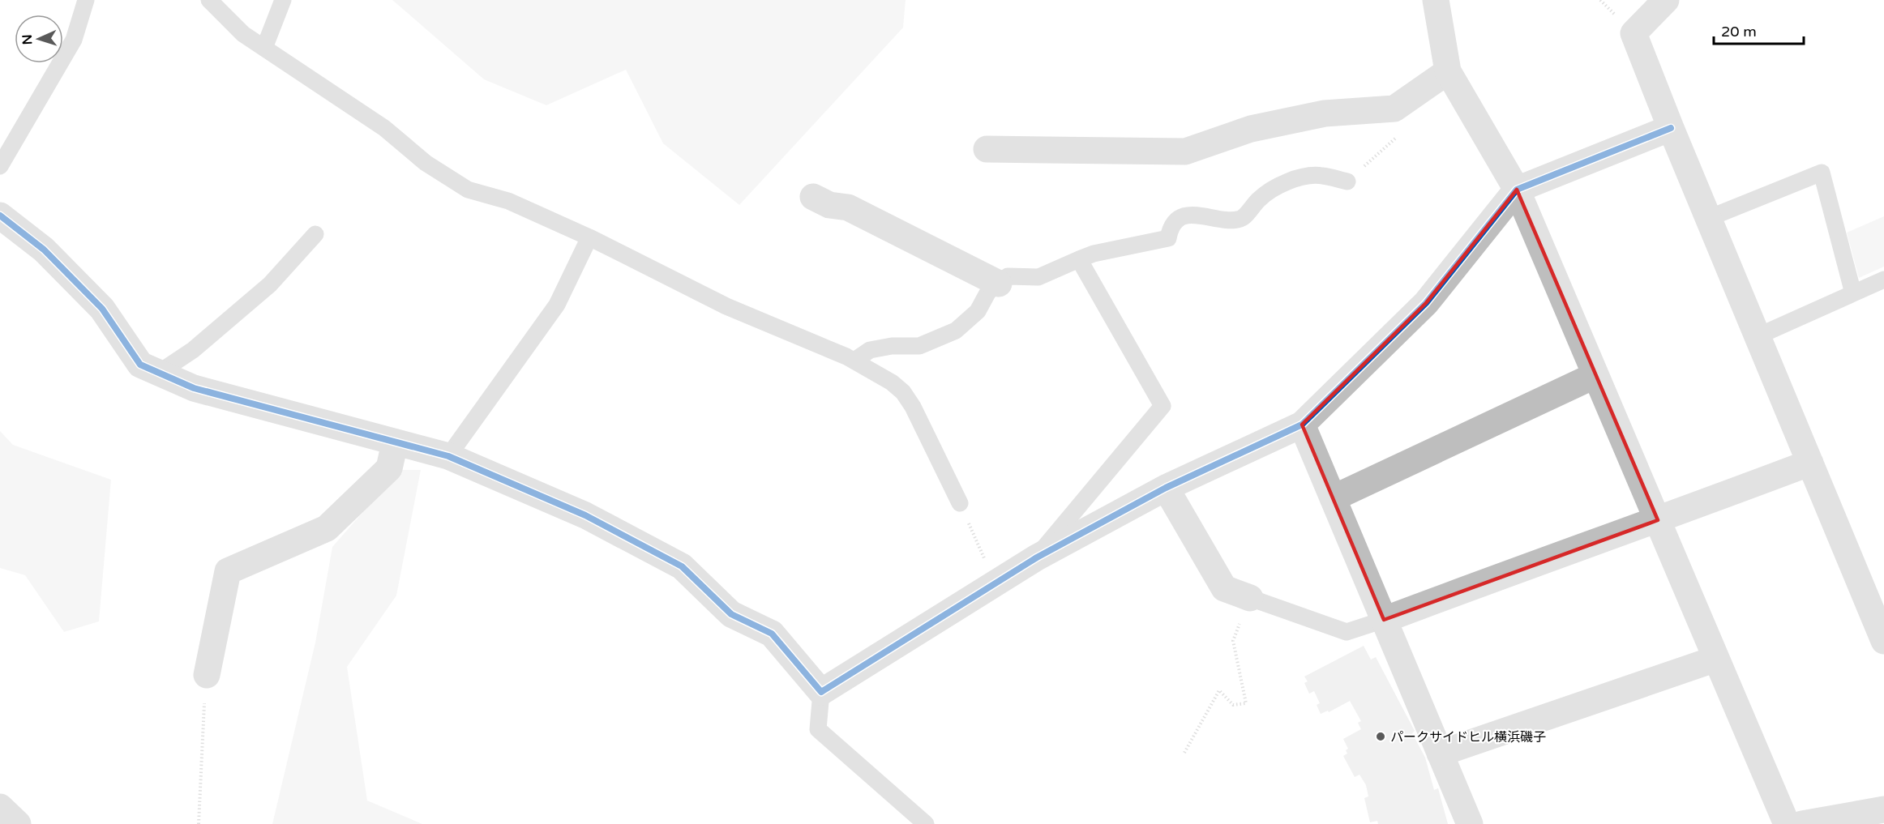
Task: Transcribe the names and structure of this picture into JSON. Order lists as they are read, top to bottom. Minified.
{"places":["パークサイドヒル横浜磯子"],"scale_bar":"20 m","north":"left"}
